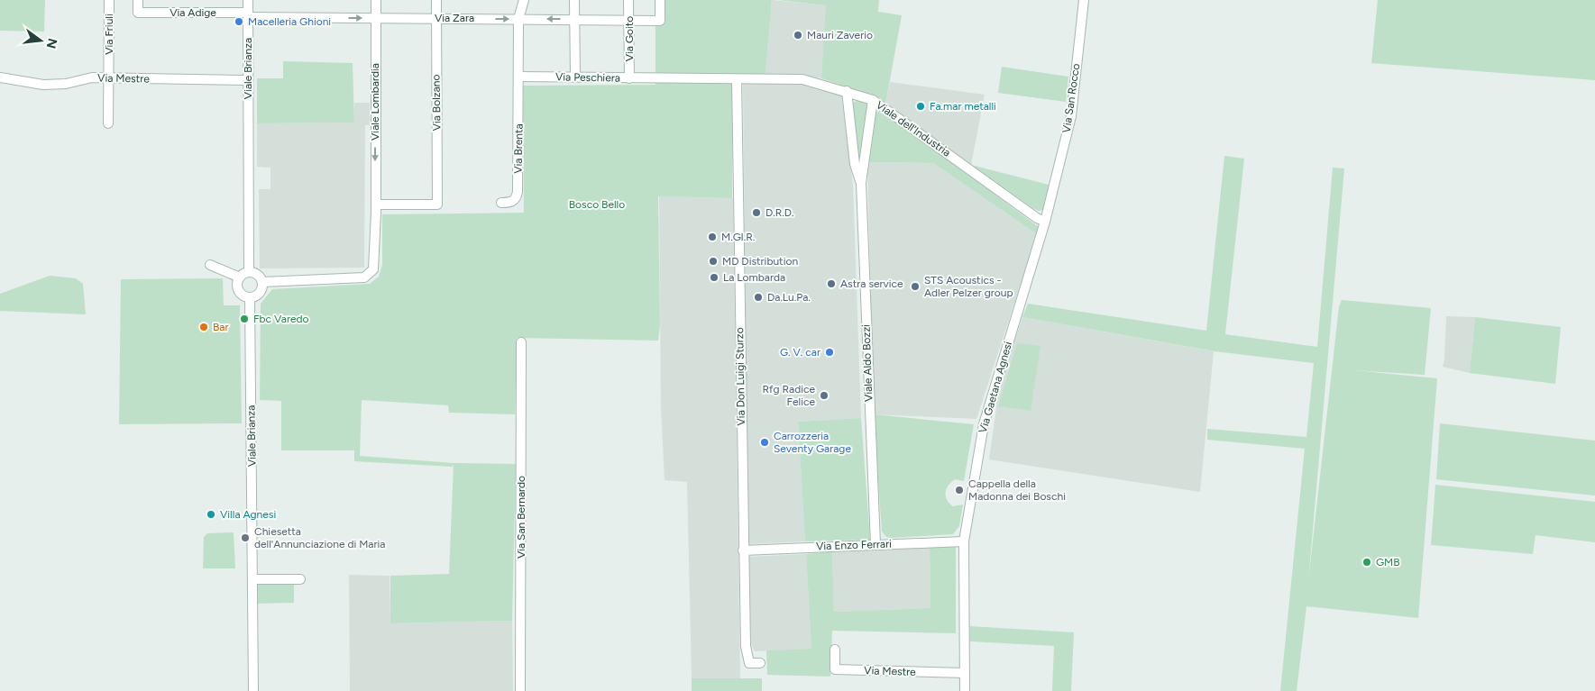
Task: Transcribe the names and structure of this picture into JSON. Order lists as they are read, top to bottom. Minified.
{"streets":{"street":["Via Adige","Via Zara","Via Friuli","Via Goito","Viale Brianza","Via Peschiera","Via Mestre","Via San Rocco","Viale Lombardia","Via Bolzano","Viale dell'Industria","Via Brenta","Viale Aldo Bozzi","Via Don Luigi Sturzo","Via Gaetana Agnesi","Via San Bernardo","Via Enzo Ferrari"]},"crossings":[["Via Adige","Via Zara"],["Via Adige","Viale Brianza"],["Via Zara","Via Goito"],["Via Zara","Viale Brianza"],["Via Zara","Viale Lombardia"],["Via Zara","Via Bolzano"],["Via Friuli","Via Mestre"],["Via Goito","Via Peschiera"],["Viale Brianza","Via Mestre"],["Viale Brianza","Viale Lombardia"],["Via Peschiera","Viale dell'Industria"],["Via Peschiera","Via Brenta"],["Via Peschiera","Via Don Luigi Sturzo"],["Via Mestre","Via Gaetana Agnesi"],["Via San Rocco","Viale dell'Industria"],["Via San Rocco","Via Gaetana Agnesi"],["Viale Lombardia","Via Bolzano"],["Viale dell'Industria","Viale Aldo Bozzi"],["Viale dell'Industria","Via Don Luigi Sturzo"],["Viale dell'Industria","Via Gaetana Agnesi"],["Viale Aldo Bozzi","Via Enzo Ferrari"],["Via Don Luigi Sturzo","Via Enzo Ferrari"],["Via Gaetana Agnesi","Via Enzo Ferrari"]],"one_way":["Viale Lombardia"],"parks":["Bosco Bello"],"places":["Macelleria Ghioni","Mauri Zaverio","Fa.mar metalli","D.R.D.","M.GI.R.","MD Distribution","La Lombarda","Astra service","STS Acoustics - Adler Pelzer group","Da.Lu.Pa.","Fbc Varedo","Bar","G. V. car","Rfg Radice Felice","Carrozzeria Seventy Garage","Cappella della Madonna dei Boschi","Villa Agnesi","Chiesetta dell'Annunciazione di Maria","GMB"],"north":"right"}
